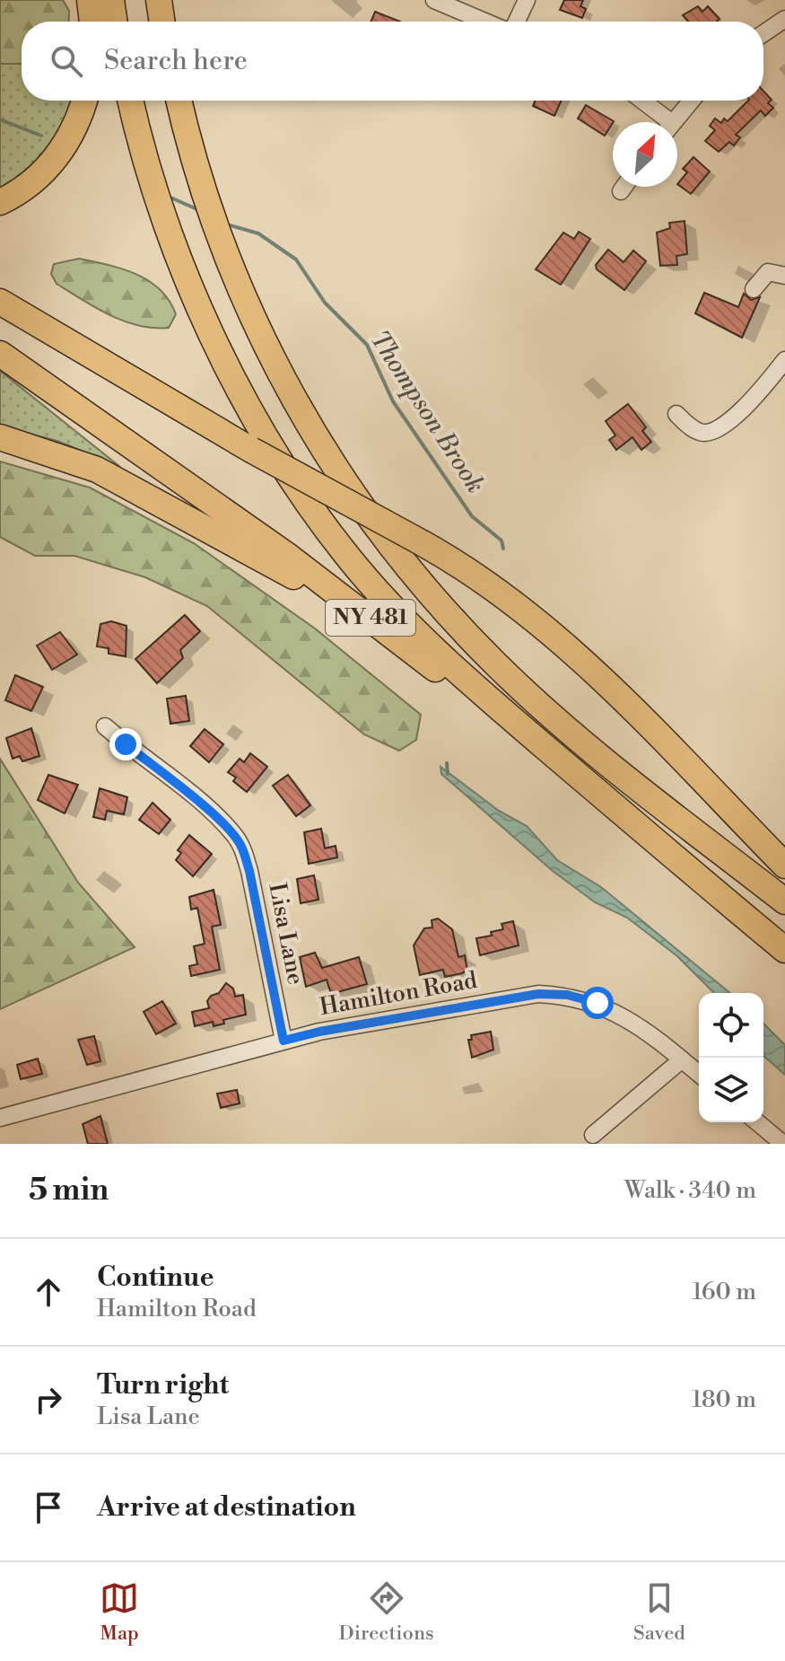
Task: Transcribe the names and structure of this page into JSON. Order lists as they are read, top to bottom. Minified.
{"streets":{"highway":["NY 481"],"street":["Lisa Lane","Hamilton Road"]},"crossings":[["Lisa Lane","Hamilton Road"]],"water":["Thompson Brook"],"north":"top right","page":{"search":"Search here","heading":["5 min","Walk · 340 m"],"list":[["Continue","Hamilton Road","160 m"],["Turn right","Lisa Lane","180 m"],"Arrive at destination"],"nav":["Map","Directions","Saved"]}}
